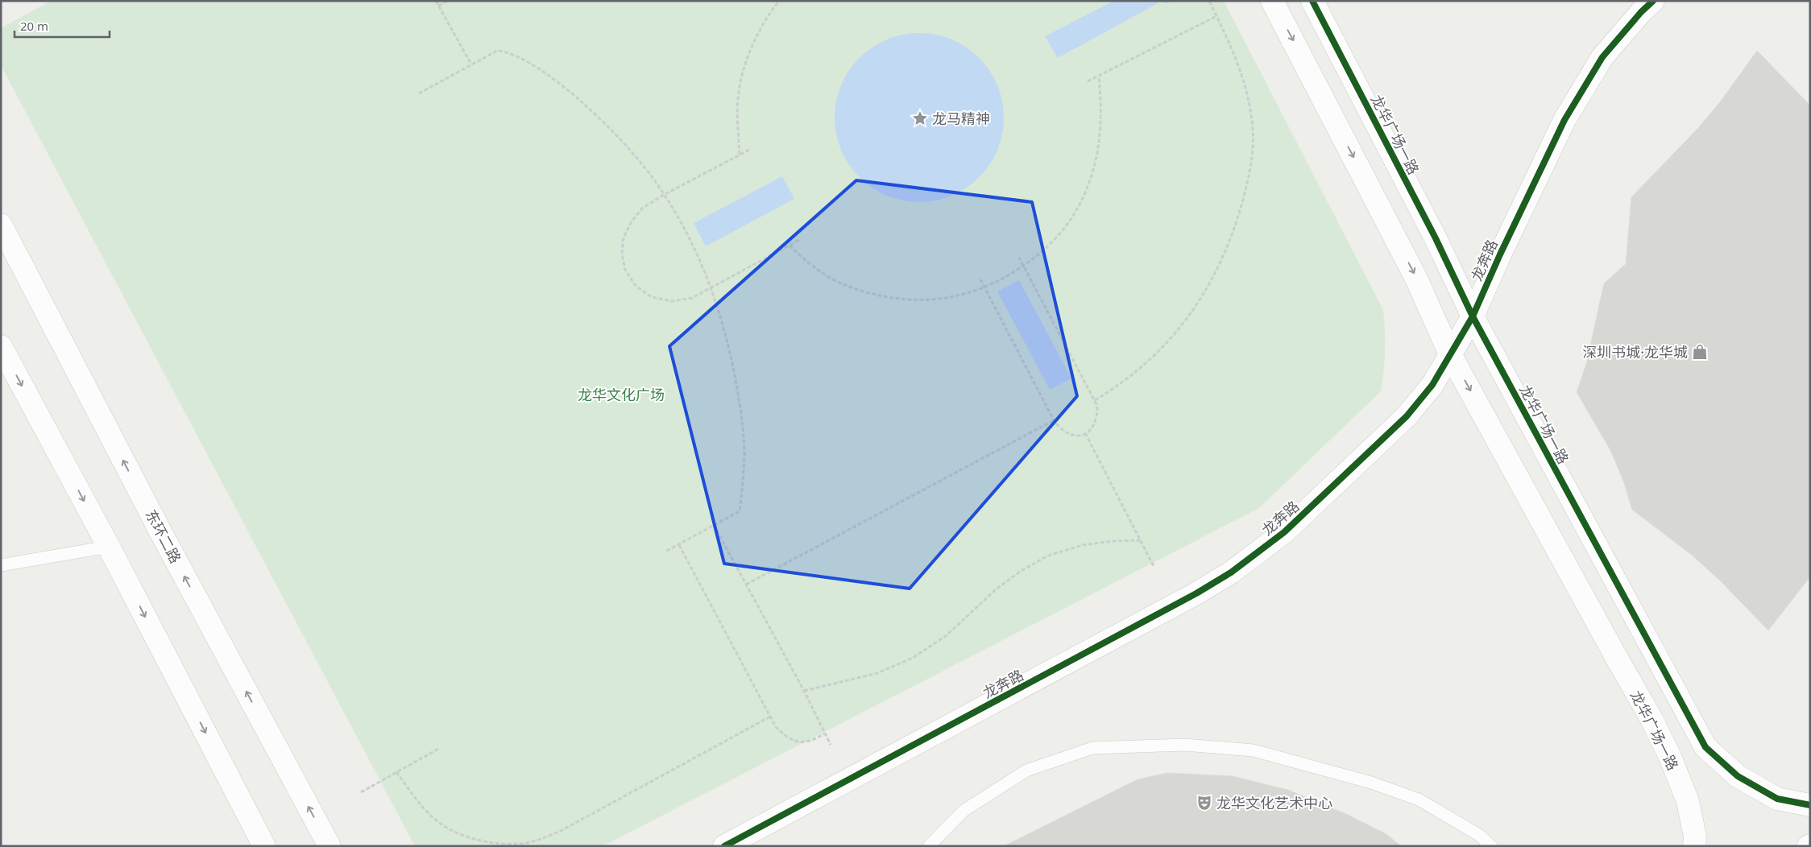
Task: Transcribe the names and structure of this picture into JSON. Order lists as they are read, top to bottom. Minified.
{"streets":{"street":["龙华广场一路","龙奔路","东环二路"]},"crossings":[["龙华广场一路","龙奔路"]],"parks":["龙华文化广场"],"places":{"place":["龙马精神"],"shop":["深圳书城·龙华城"],"theatre":["龙华文化艺术中心"]},"scale_bar":"20 m"}
